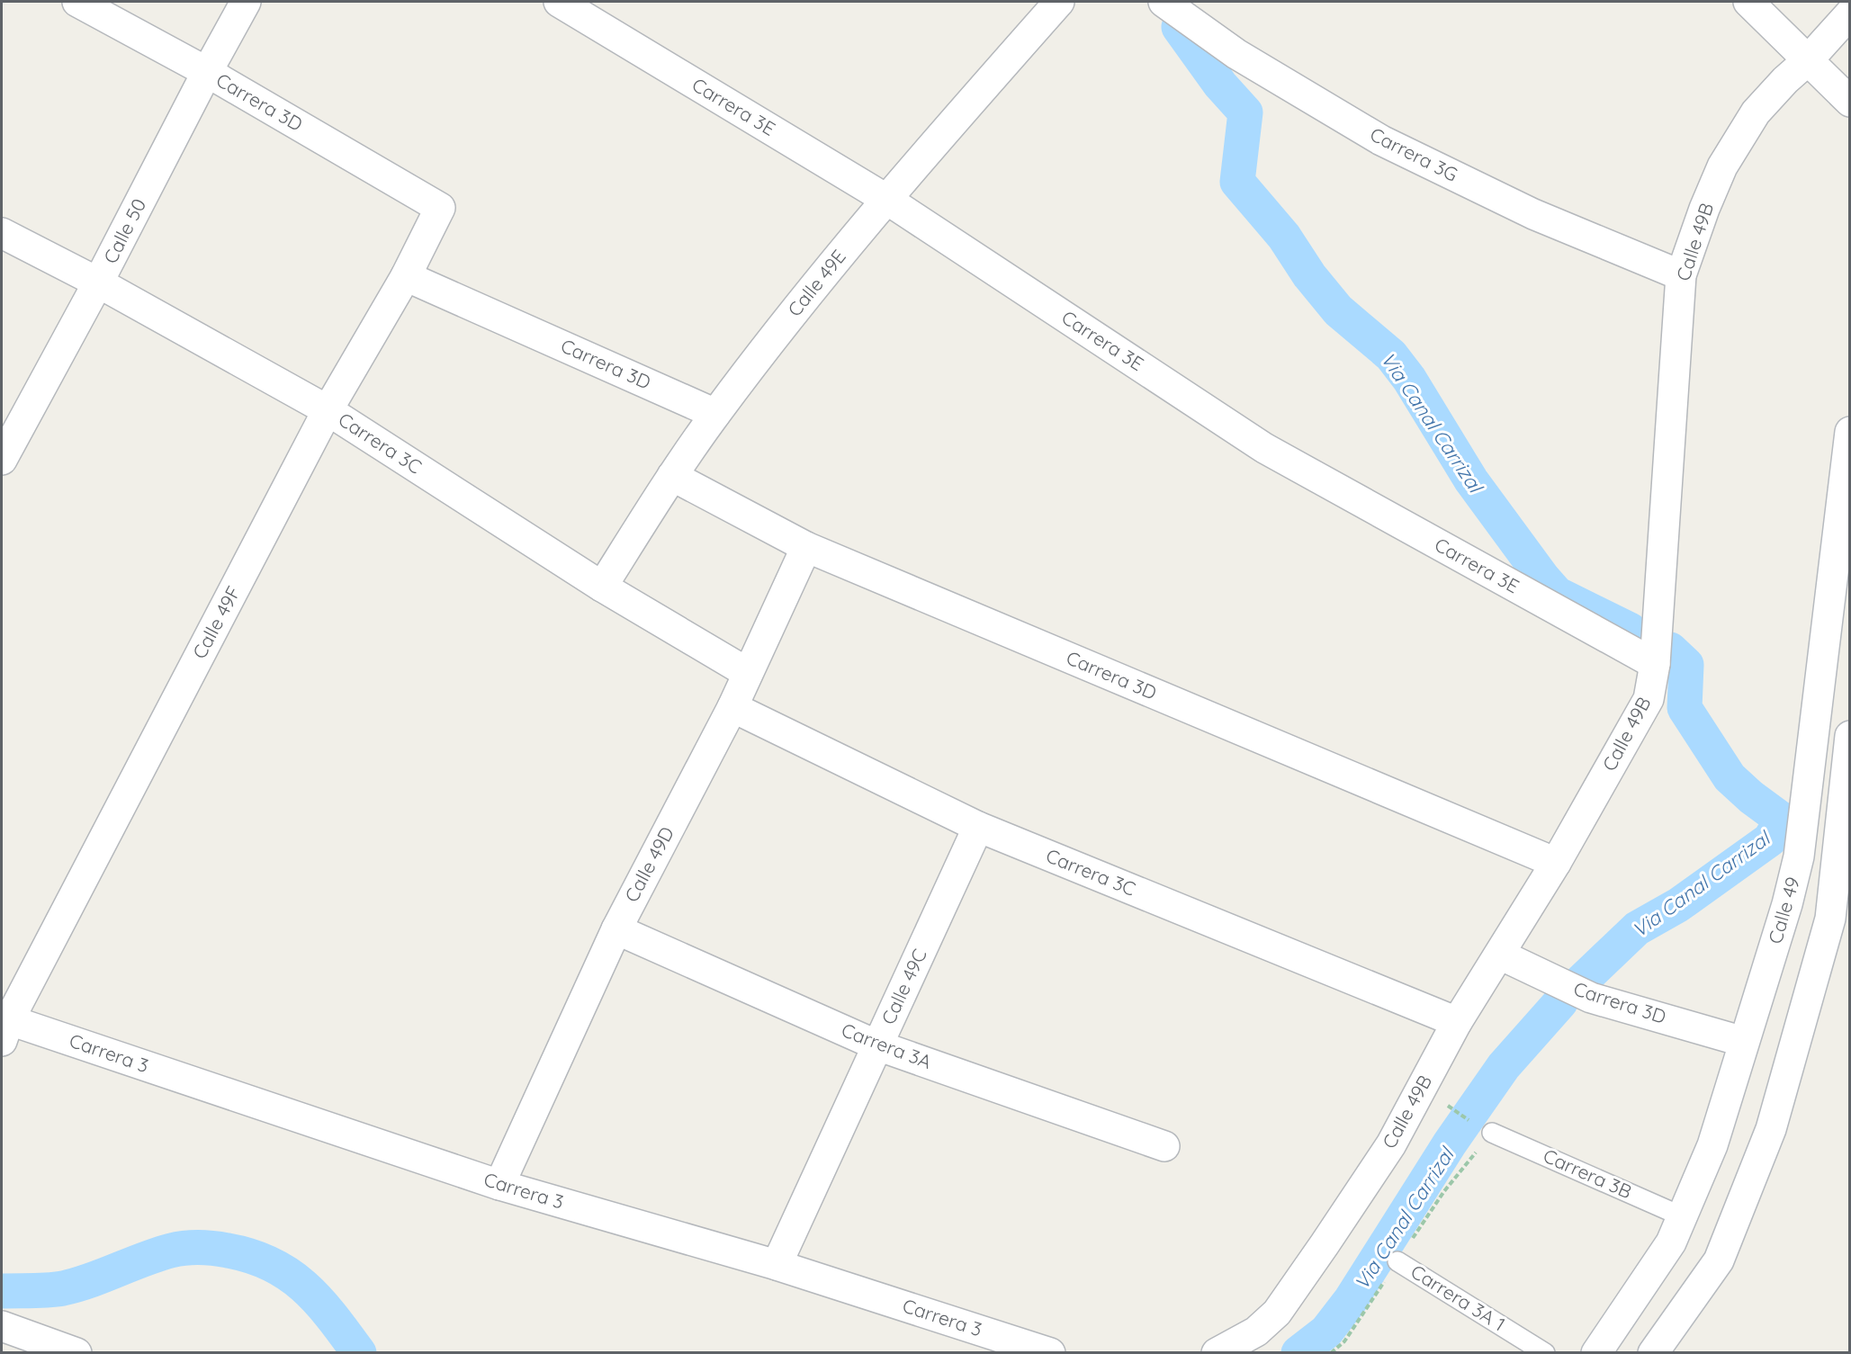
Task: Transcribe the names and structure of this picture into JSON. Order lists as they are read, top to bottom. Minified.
{"streets":{"street":["Carrera 3D","Carrera 3E","Carrera 3G","Calle 50","Calle 49B","Calle 49E","Carrera 3C","Calle 49F","Calle 49D","Calle 49","Calle 49C","Carrera 3A","Carrera 3"],"lane":["Carrera 3B","Carrera 3A 1"]},"crossings":[["Carrera 3D","Calle 50"],["Carrera 3D","Calle 49B"],["Carrera 3D","Calle 49E"],["Carrera 3D","Calle 49F"],["Carrera 3D","Calle 49D"],["Carrera 3D","Calle 49"],["Carrera 3E","Calle 49B"],["Carrera 3E","Calle 49E"],["Carrera 3G","Calle 49B"],["Calle 50","Carrera 3C"],["Calle 49B","Carrera 3C"],["Calle 49E","Carrera 3C"],["Carrera 3C","Calle 49F"],["Carrera 3C","Calle 49D"],["Carrera 3C","Calle 49C"],["Calle 49F","Carrera 3"],["Calle 49D","Carrera 3A"],["Calle 49D","Carrera 3"],["Calle 49","Carrera 3B"],["Calle 49C","Carrera 3A"],["Calle 49C","Carrera 3"]],"water":["Via Canal Carrizal"]}
